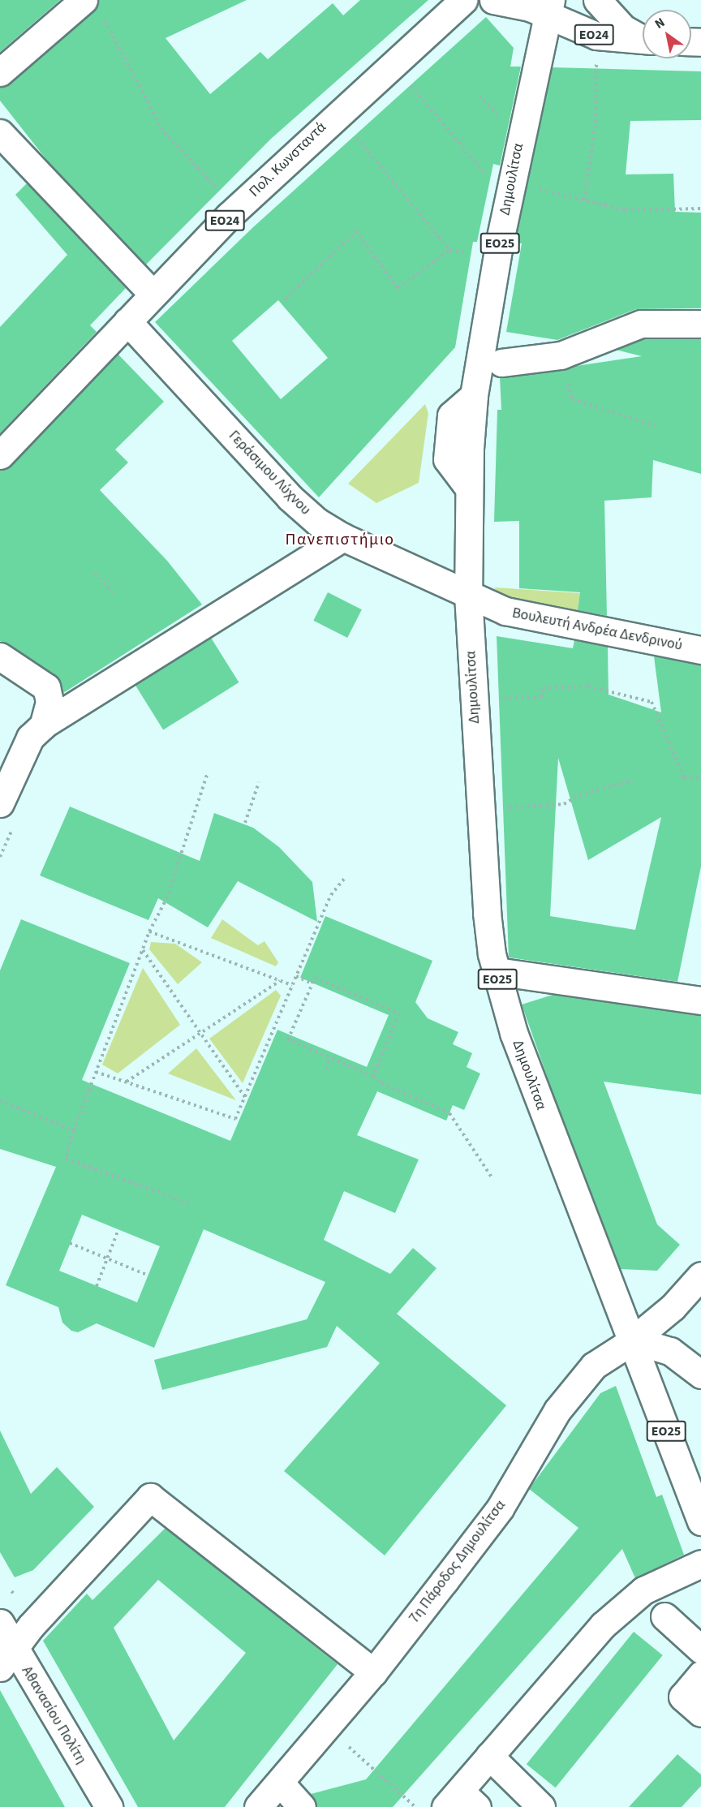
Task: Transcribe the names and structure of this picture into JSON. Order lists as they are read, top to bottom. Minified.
{"streets":{"street":["ΕΟ24","Πολ. Κωνσταντά","Δημουλίτσα","ΕΟ25","Γεράσιμου Λύχνου","Βουλευτή Ανδρέα Δενδρινού","7η Πάροδος Δημουλίτσα","Αθανασίου Πολίτη"]},"crossings":[["ΕΟ24","Δημουλίτσα"],["Πολ. Κωνσταντά","Γεράσιμου Λύχνου"],["Δημουλίτσα","ΕΟ25"],["Δημουλίτσα","Γεράσιμου Λύχνου"],["Δημουλίτσα","Βουλευτή Ανδρέα Δενδρινού"],["Δημουλίτσα","7η Πάροδος Δημουλίτσα"],["ΕΟ25","7η Πάροδος Δημουλίτσα"],["Γεράσιμου Λύχνου","Βουλευτή Ανδρέα Δενδρινού"]],"districts":["Πανεπιστήμιο"],"north":"top left"}
